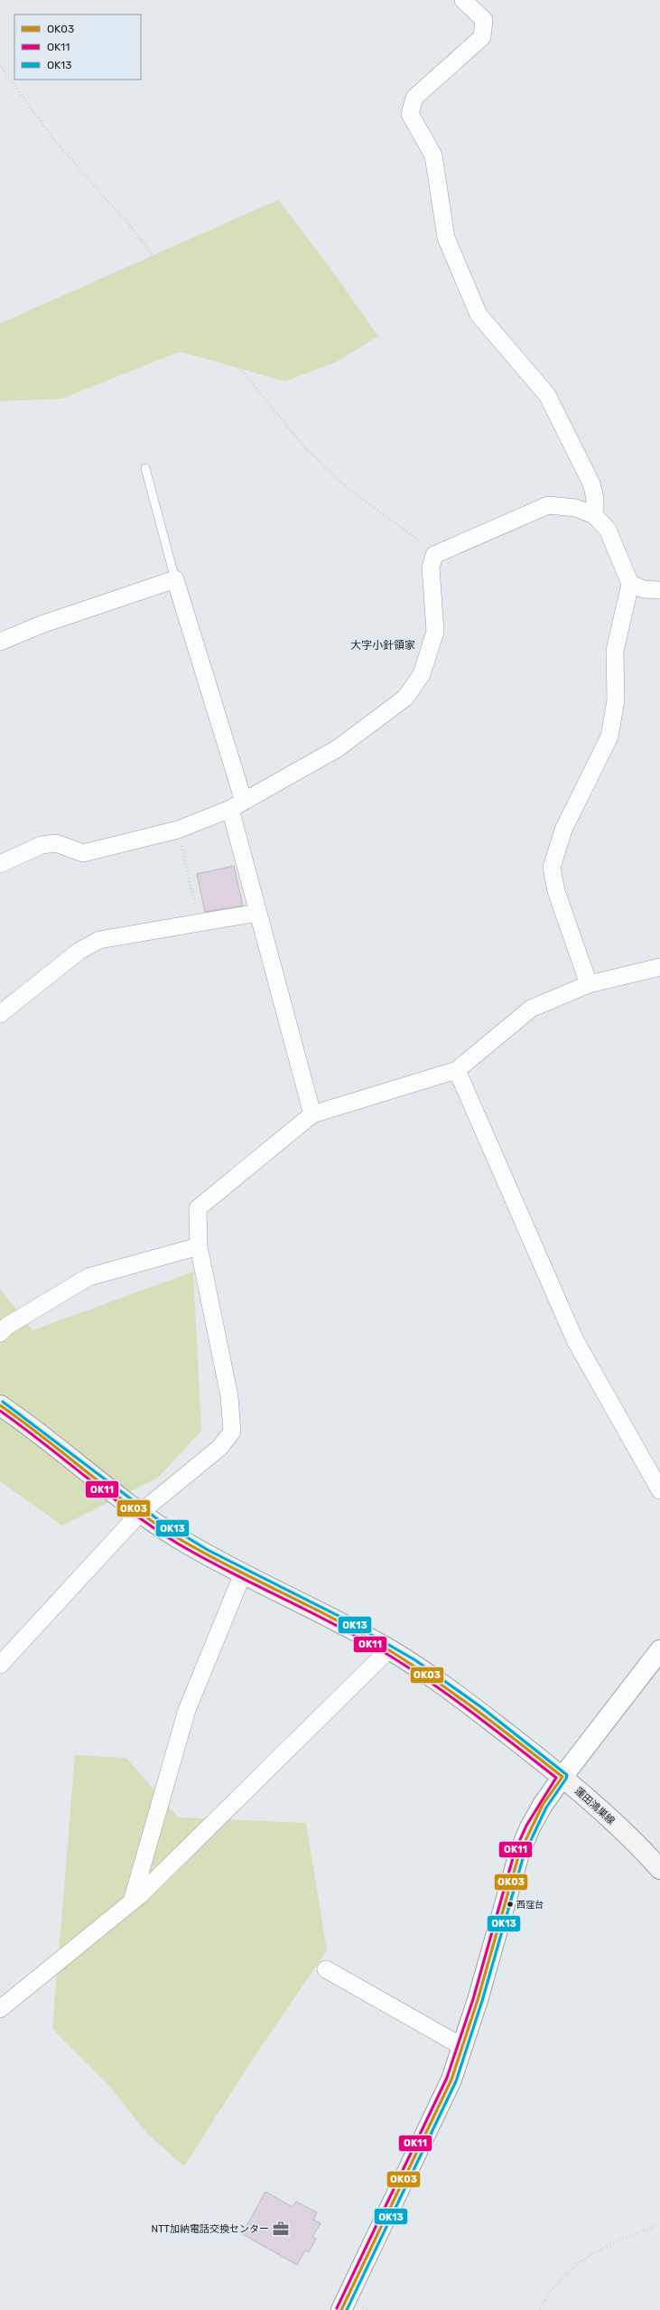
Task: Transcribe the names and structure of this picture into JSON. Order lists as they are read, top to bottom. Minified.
{"streets":{"main road":["蓮田鴻巣線"]},"districts":["大字小針領家"],"places":{"other":["西窪台"],"office":["NTT加納電話交換センター"]},"lines":["transit line OK13","transit line OK03","transit line OK11"],"legend":["OK03","OK11","OK13"]}
